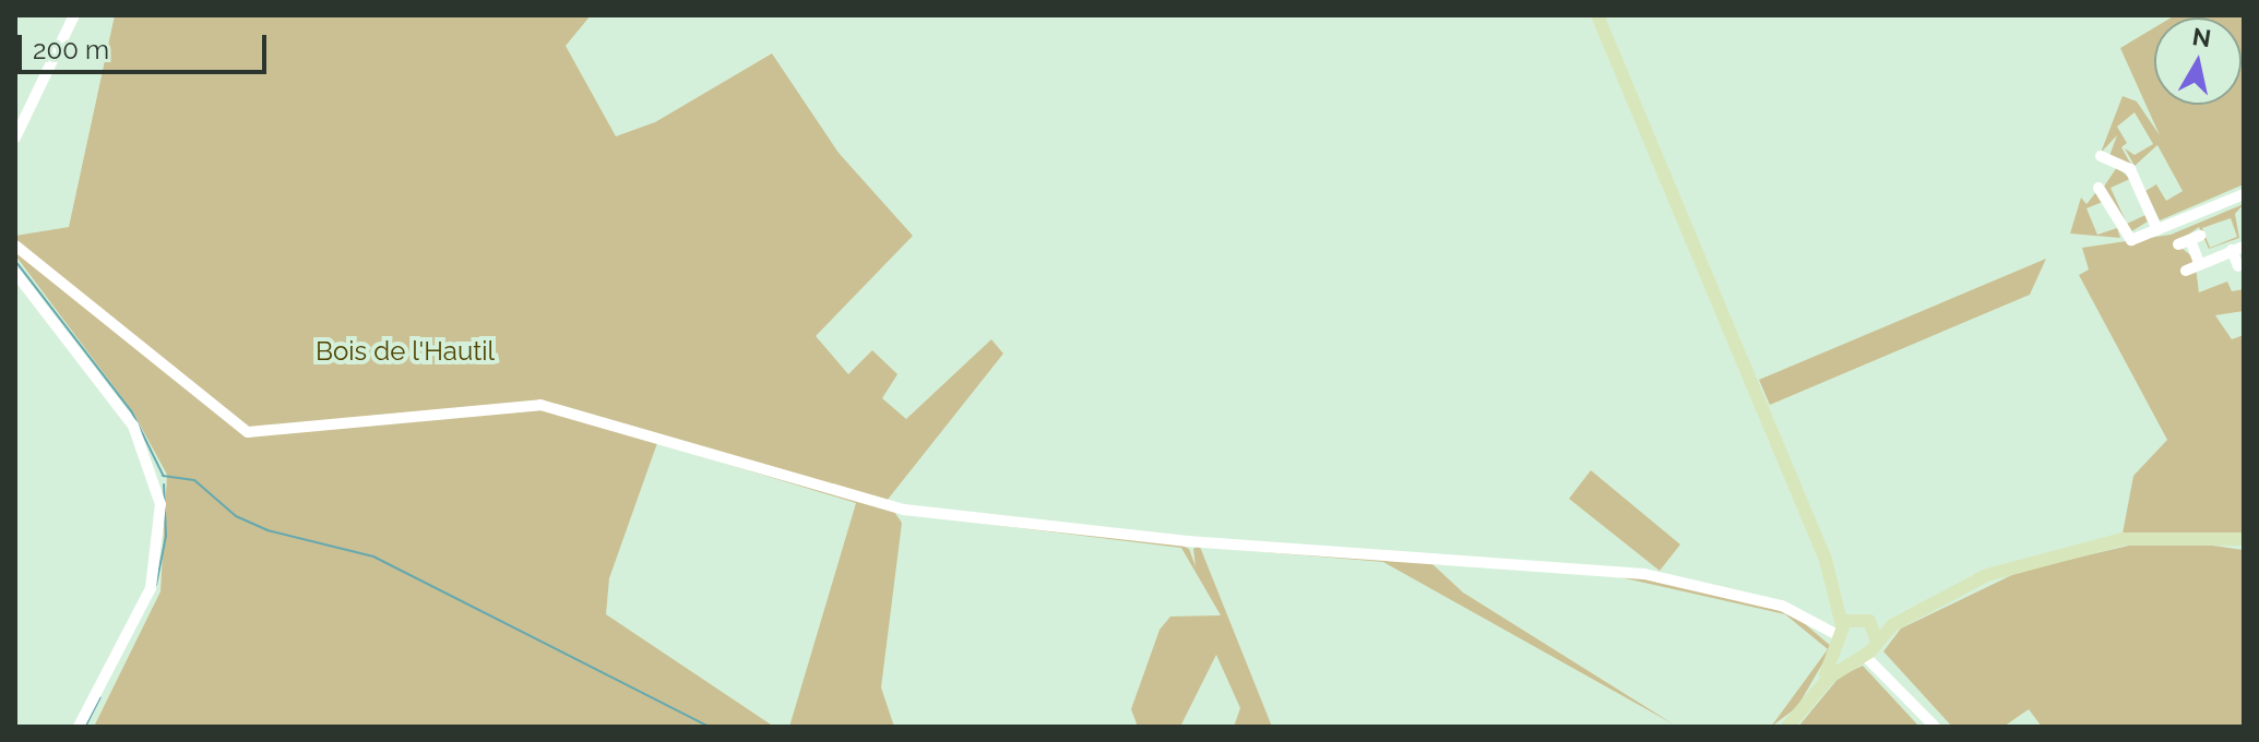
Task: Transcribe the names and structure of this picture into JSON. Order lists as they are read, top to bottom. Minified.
{"parks":["Bois de l'Hautil"],"scale_bar":"200 m","north":"top"}
